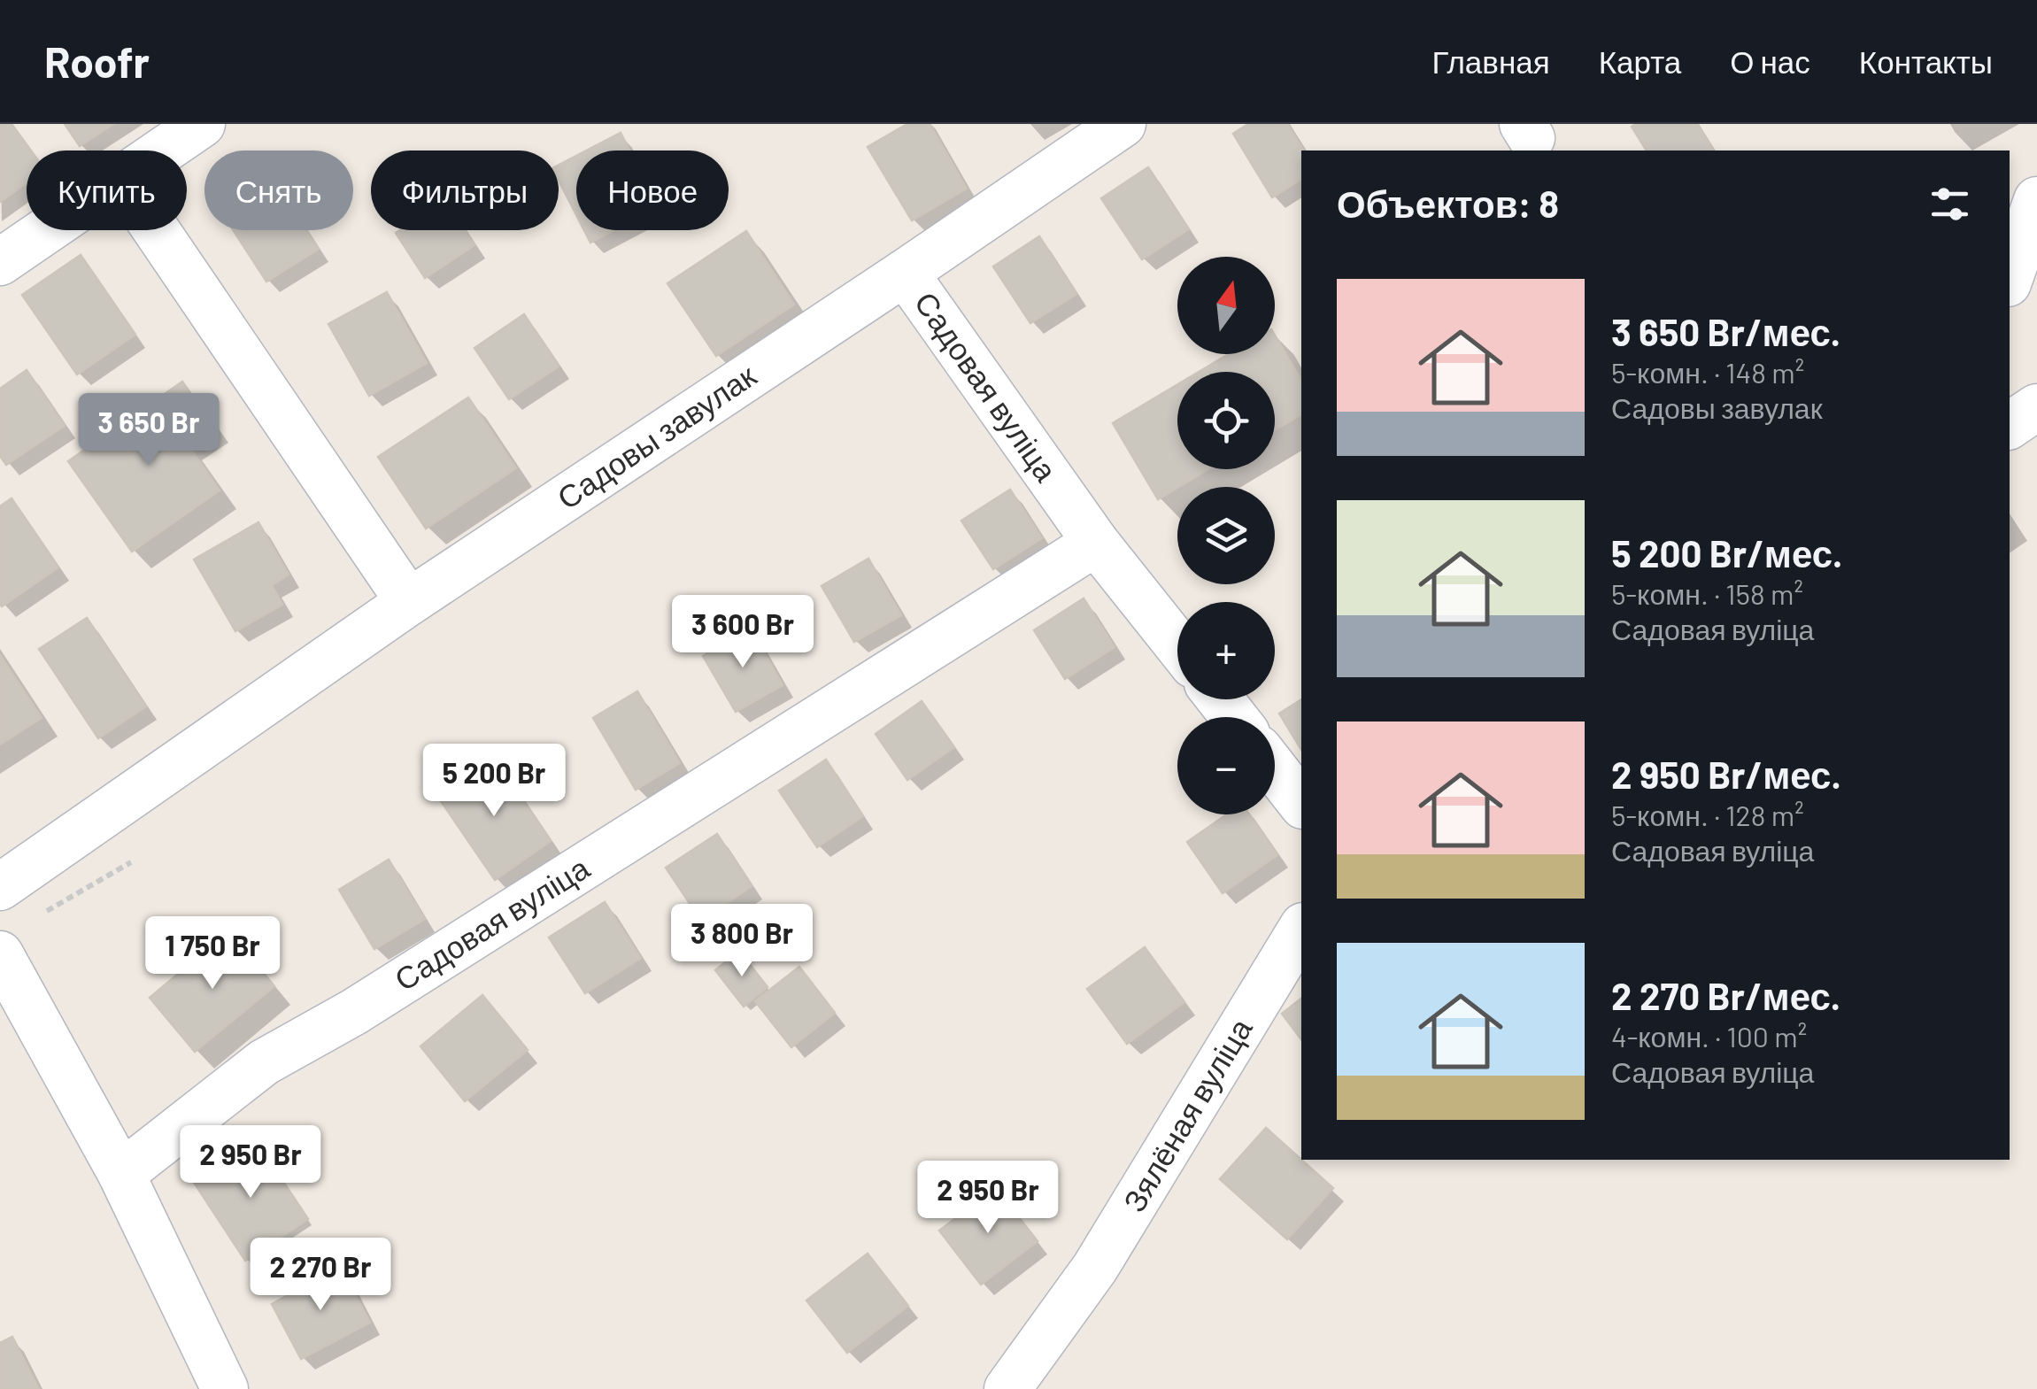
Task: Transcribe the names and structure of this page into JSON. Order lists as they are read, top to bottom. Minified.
{"streets":{"street":["Садовая вуліца","Садовы завулак","Зялёная вуліца"]},"crossings":[["Садовая вуліца","Садовы завулак"]],"north":"top","page":{"header":"Roofr","nav":["Главная","Карта","О нас","Контакты"],"chip":["Купить","Снять","Фильтры","Новое"],"heading":"Объектов: 8","map_buttons":["+","−"],"list":[{"name":"3 650 Br/мес.","note":"5-комн. · 148 m² · Садовы завулак"},{"name":"5 200 Br/мес.","note":"5-комн. · 158 m² · Садовая вуліца"},{"name":"2 950 Br/мес.","note":"5-комн. · 128 m² · Садовая вуліца"},{"name":"2 270 Br/мес.","note":"4-комн. · 100 m² · Садовая вуліца"}],"price":["3 650 Br","3 600 Br","5 200 Br","3 800 Br","1 750 Br","2 950 Br","2 950 Br","2 270 Br"]}}
